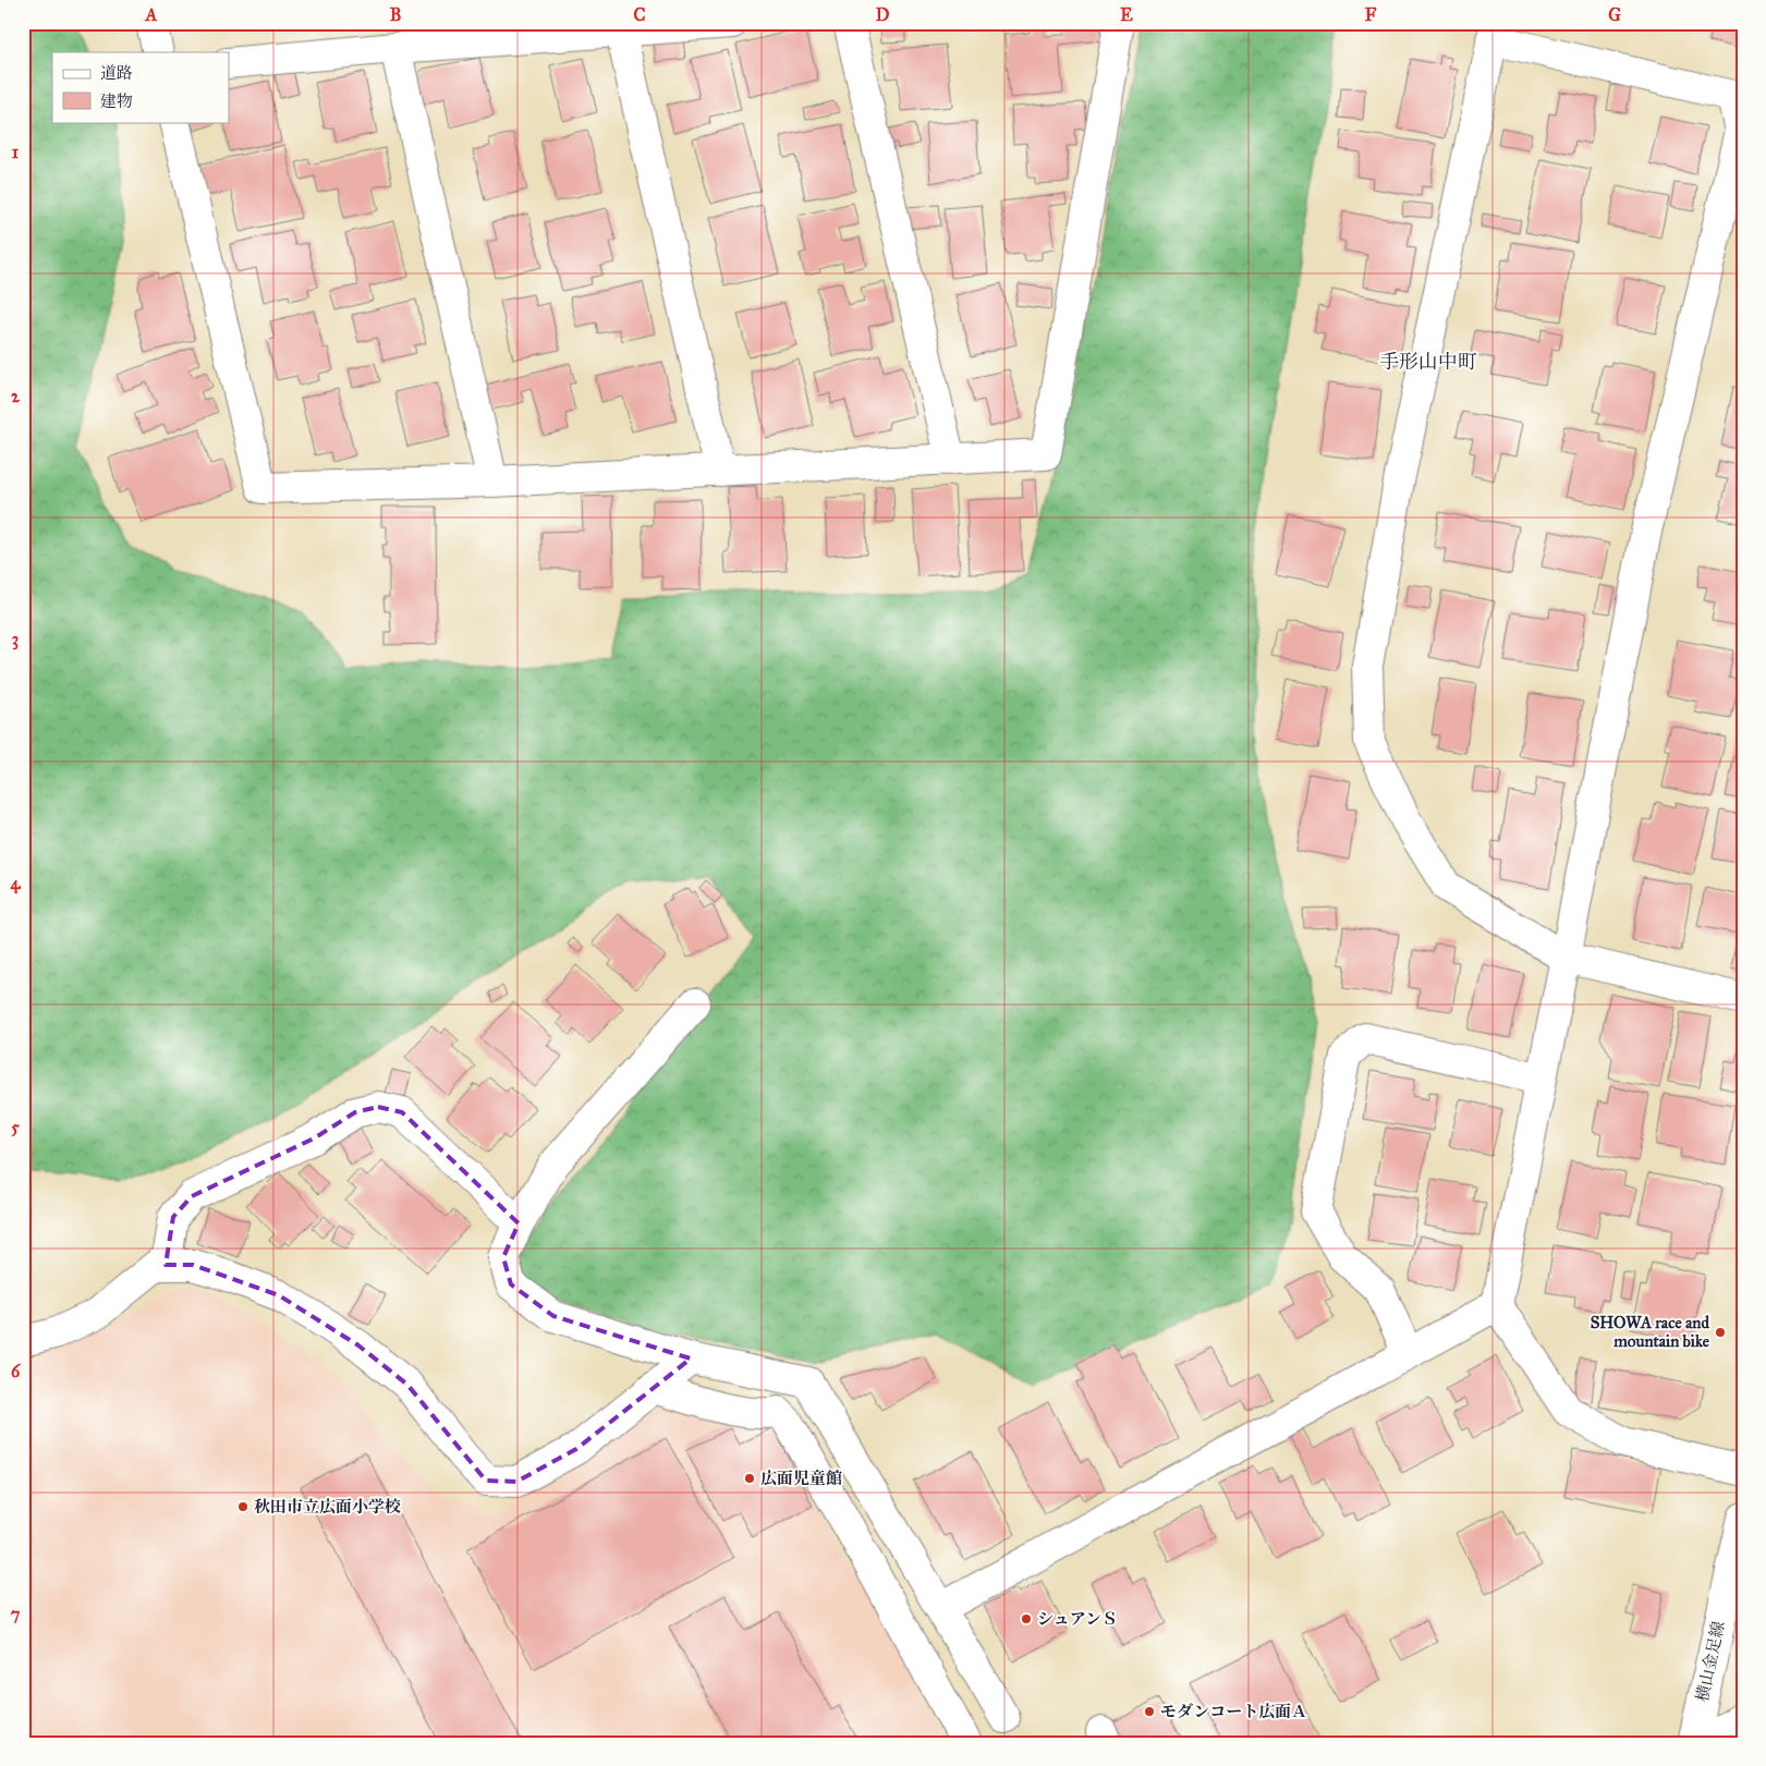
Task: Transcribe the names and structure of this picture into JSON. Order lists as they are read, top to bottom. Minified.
{"streets":{"street":["横山金足線"]},"districts":["手形山中町"],"places":["SHOWA race and mountain bike","広面児童館","秋田市立広面小学校","シュアンＳ","モダンコート広面Ａ"],"legend":["道路","建物"],"grid":{"columns":["A","B","C","D","E","F","G"],"rows":["1","2","3","4","5","6","7"]}}
